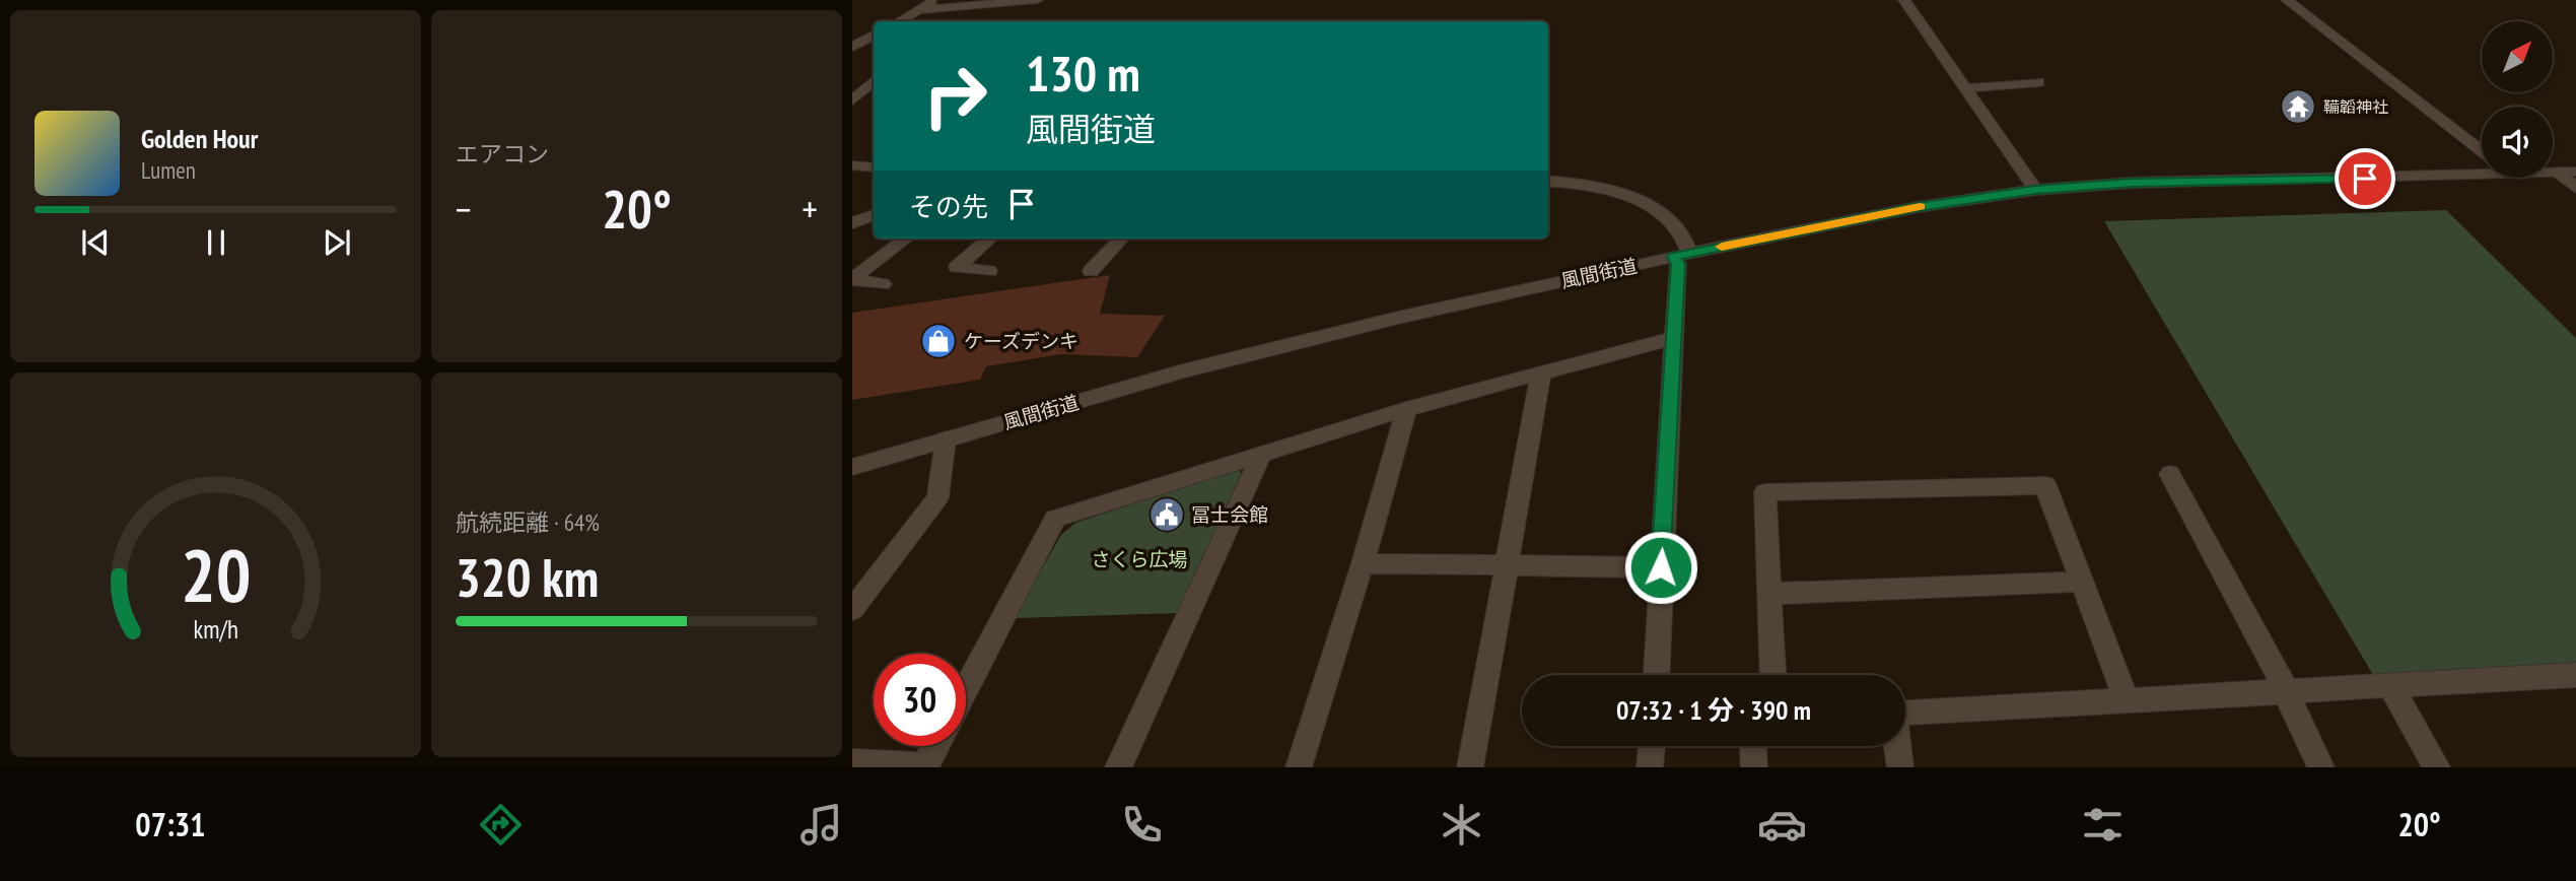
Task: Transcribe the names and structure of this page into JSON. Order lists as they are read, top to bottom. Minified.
{"streets":{"street":["風間街道"]},"parks":["さくら広場"],"places":{"temple":["鞴韜神社"],"shop":["ケーズデンキ"],"public building":["冨士会館"]},"north":"top right","page":{"tile":["エアコン",["航続距離 · 64%","320 km"]],"turn":["130 m","風間街道"],"song":["Golden Hour","Lumen"],"then":"その先","heat":["−","20°","+"],"limit":"30","trip":"07:32 · 1 分 · 390 m","tabs":["07:31","20°"],"gauge":["20","km/h"]}}
